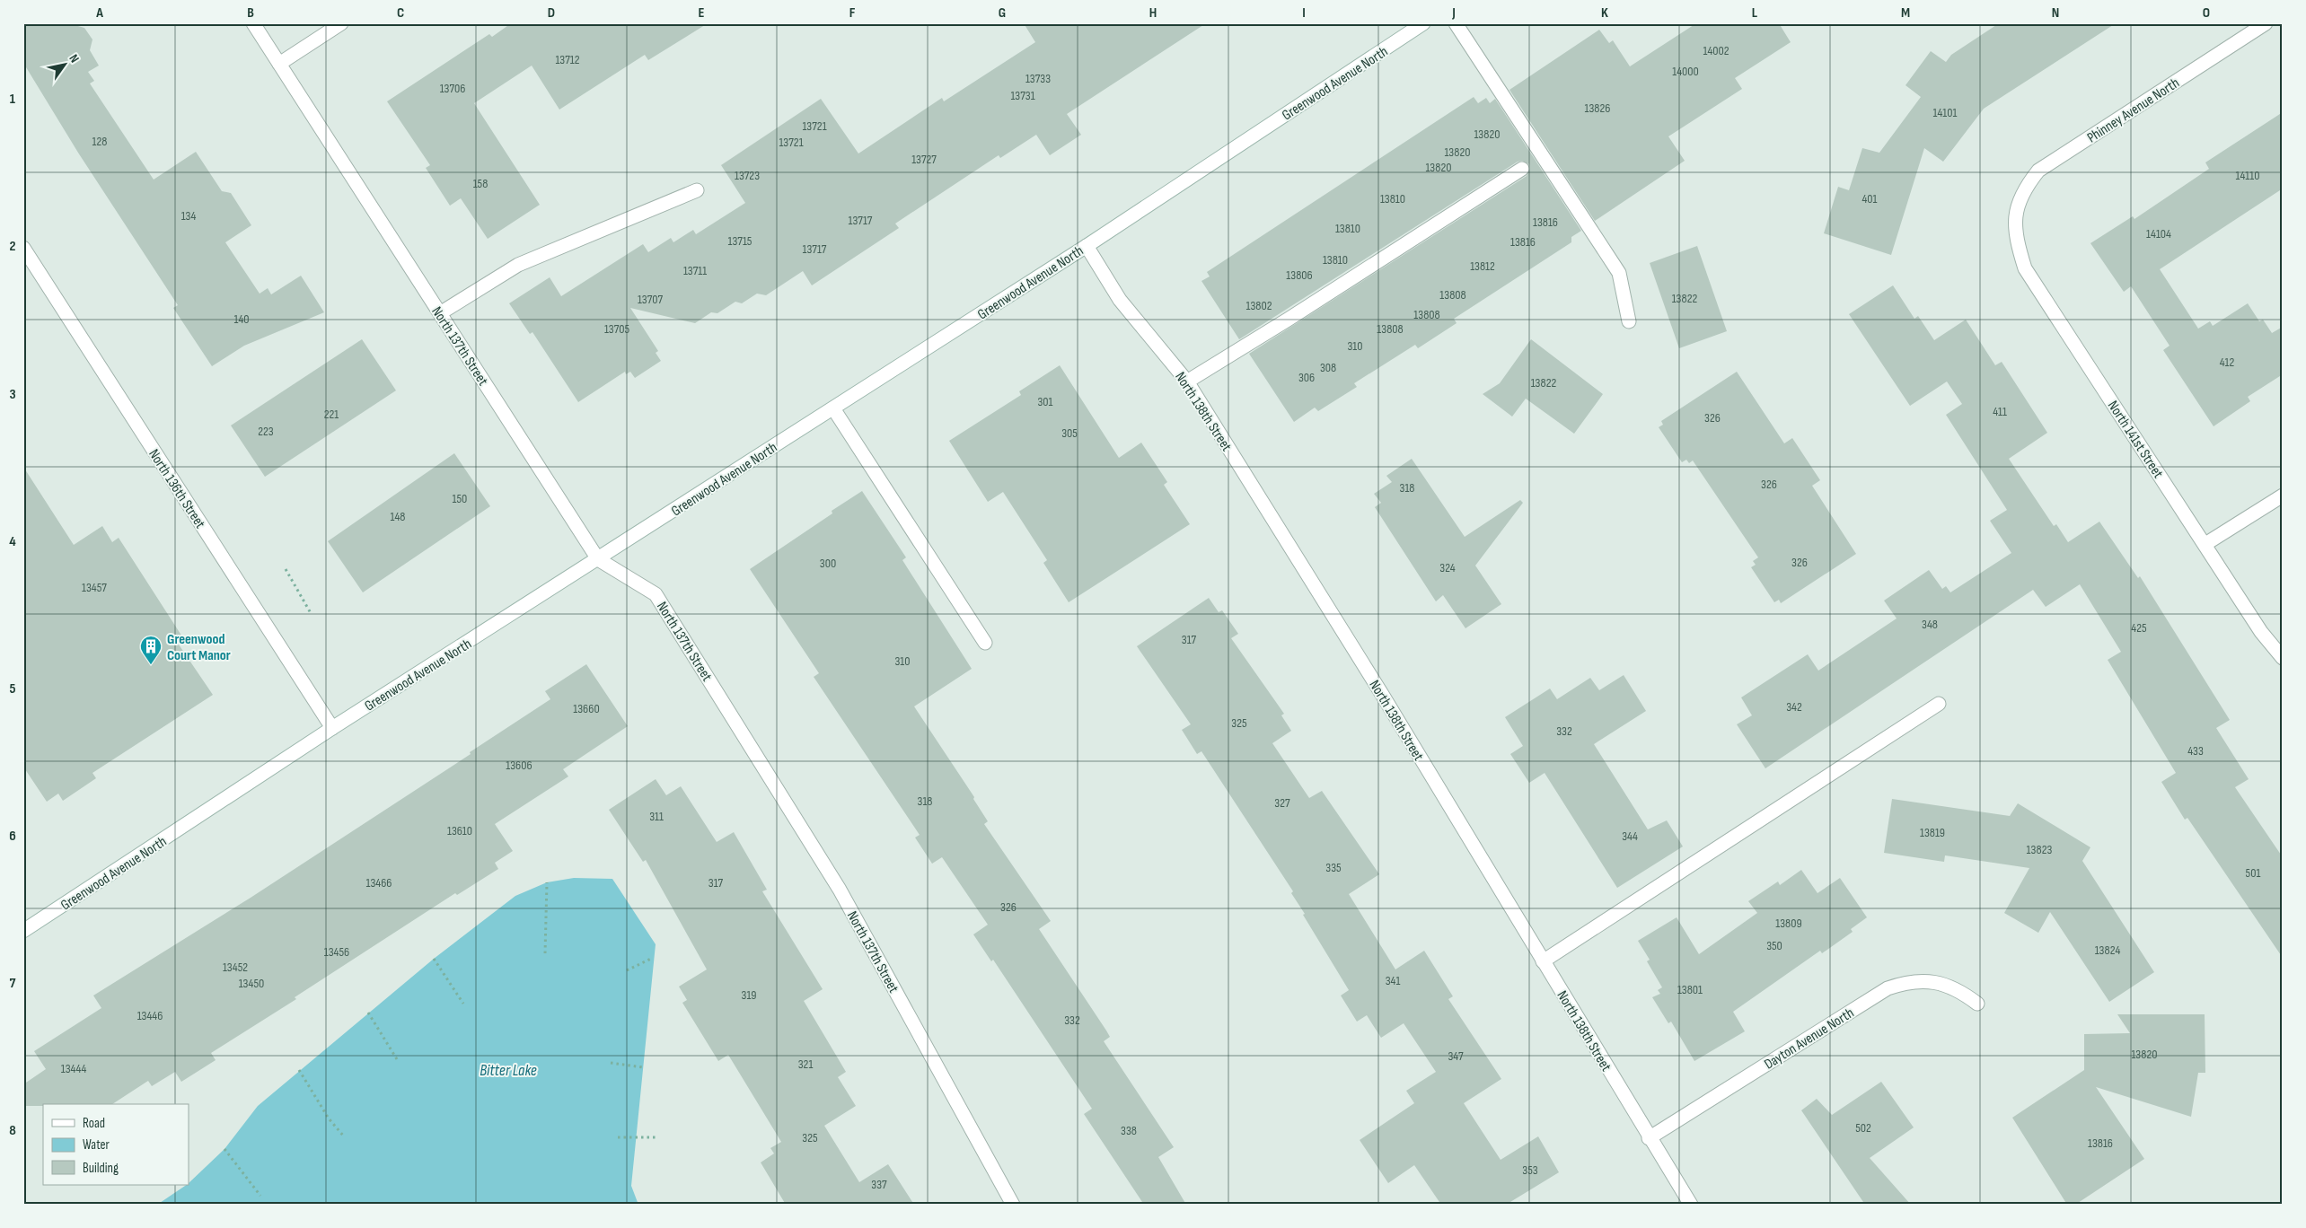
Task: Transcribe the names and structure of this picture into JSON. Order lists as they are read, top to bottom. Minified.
{"streets":{"street":["Greenwood Avenue North","Phinney Avenue North","North 137th Street","North 138th Street","North 141st Street","North 136th Street","Dayton Avenue North"]},"crossings":[["Greenwood Avenue North","North 137th Street"],["Greenwood Avenue North","North 138th Street"],["Greenwood Avenue North","North 136th Street"],["Phinney Avenue North","North 141st Street"],["North 138th Street","Dayton Avenue North"]],"water":["Bitter Lake"],"places":{"building":["Greenwood Court Manor"]},"house_numbers":["14002","13712","14000","13733","13706","13731","13826","14101","13721","13820","128","13721","13820","13727","13820","13723","14110","158","13810","401","134","13717","13816","13810","14104","13715","13816","13717","13810","13812","13711","13806","13808","13822","13707","13802","13808","140","13705","13808","310","412","308","306","13822","301","411","221","326","223","305","326","318","150","148","326","300","324","13457","348","425","317","310","342","13660","325","332","433","13606","318","327","311","13610","13819","344","13823","335","501","13466","317","326","13809","350","13824","13456","13452","341","13450","13801","319","13446","332","13820","347","321","13444","502","338","325","13816","353","337"],"legend":["Road","Water","Building"],"north":"top right","grid":{"columns":["A","B","C","D","E","F","G","H","I","J","K","L","M","N","O"],"rows":["1","2","3","4","5","6","7","8"]}}
